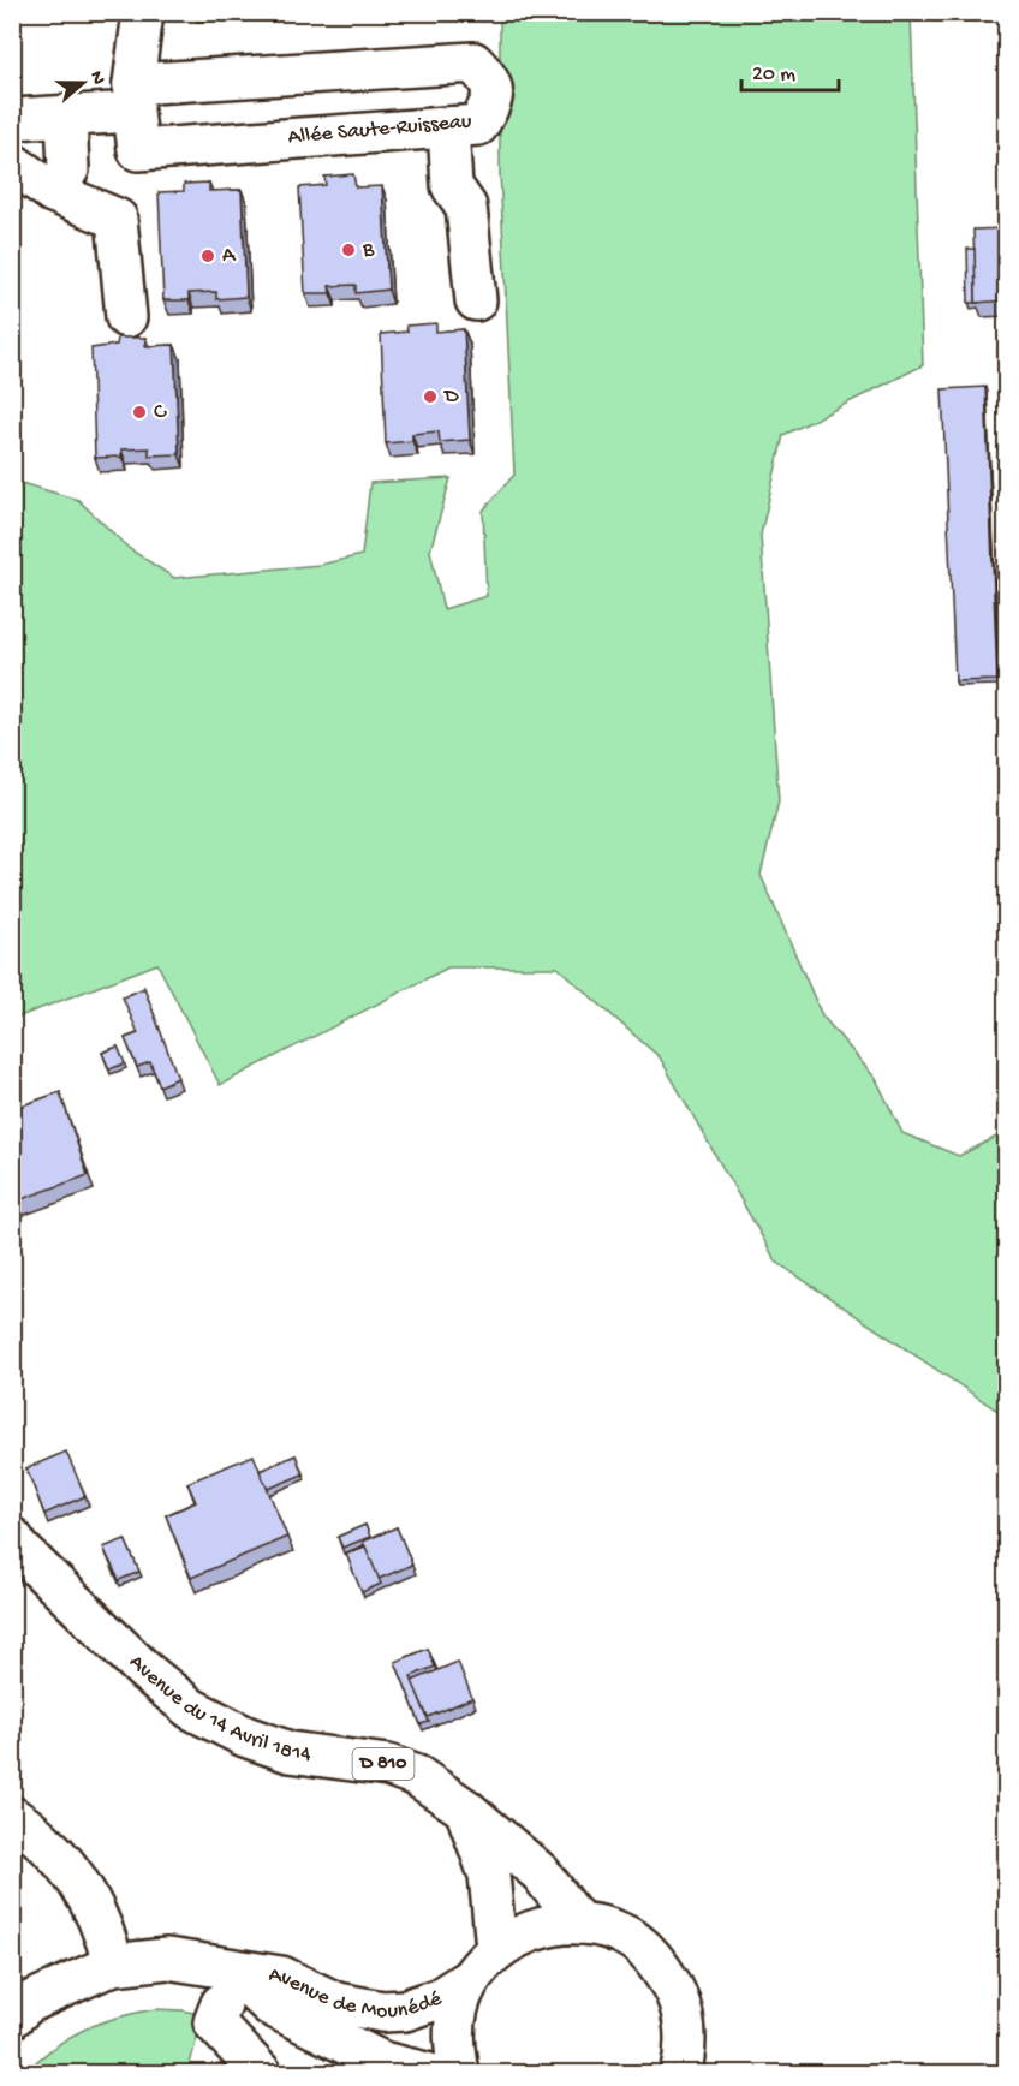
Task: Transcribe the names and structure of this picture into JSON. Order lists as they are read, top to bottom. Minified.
{"streets":{"street":["Allée Saute-Ruisseau","Avenue du 14 Avril 1814","D 810","Avenue de Mounédé"]},"places":["B","A","D","C"],"scale_bar":"20 m","north":"right"}
